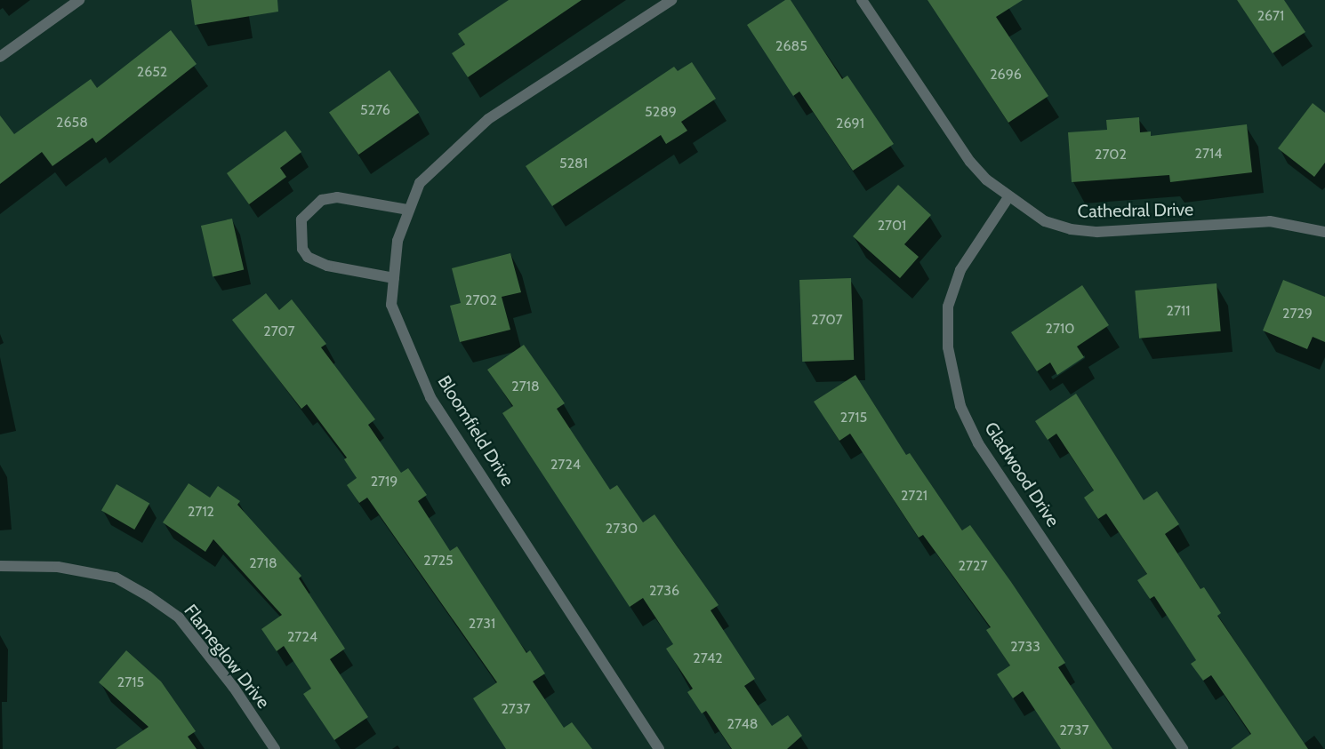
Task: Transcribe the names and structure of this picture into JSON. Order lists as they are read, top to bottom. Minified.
{"streets":{"street":["Cathedral Drive","Bloomfield Drive","Gladwood Drive","Flameglow Drive"]},"crossings":[["Cathedral Drive","Gladwood Drive"]],"house_numbers":["2671","2685","2652","2696","5276","5289","2658","2691","2714","2702","5281","2701","2702","2711","2729","2707","2710","2707","2718","2715","2724","2719","2721","2712","2730","2725","2718","2727","2736","2731","2724","2733","2742","2715","2737","2748","2737"]}
